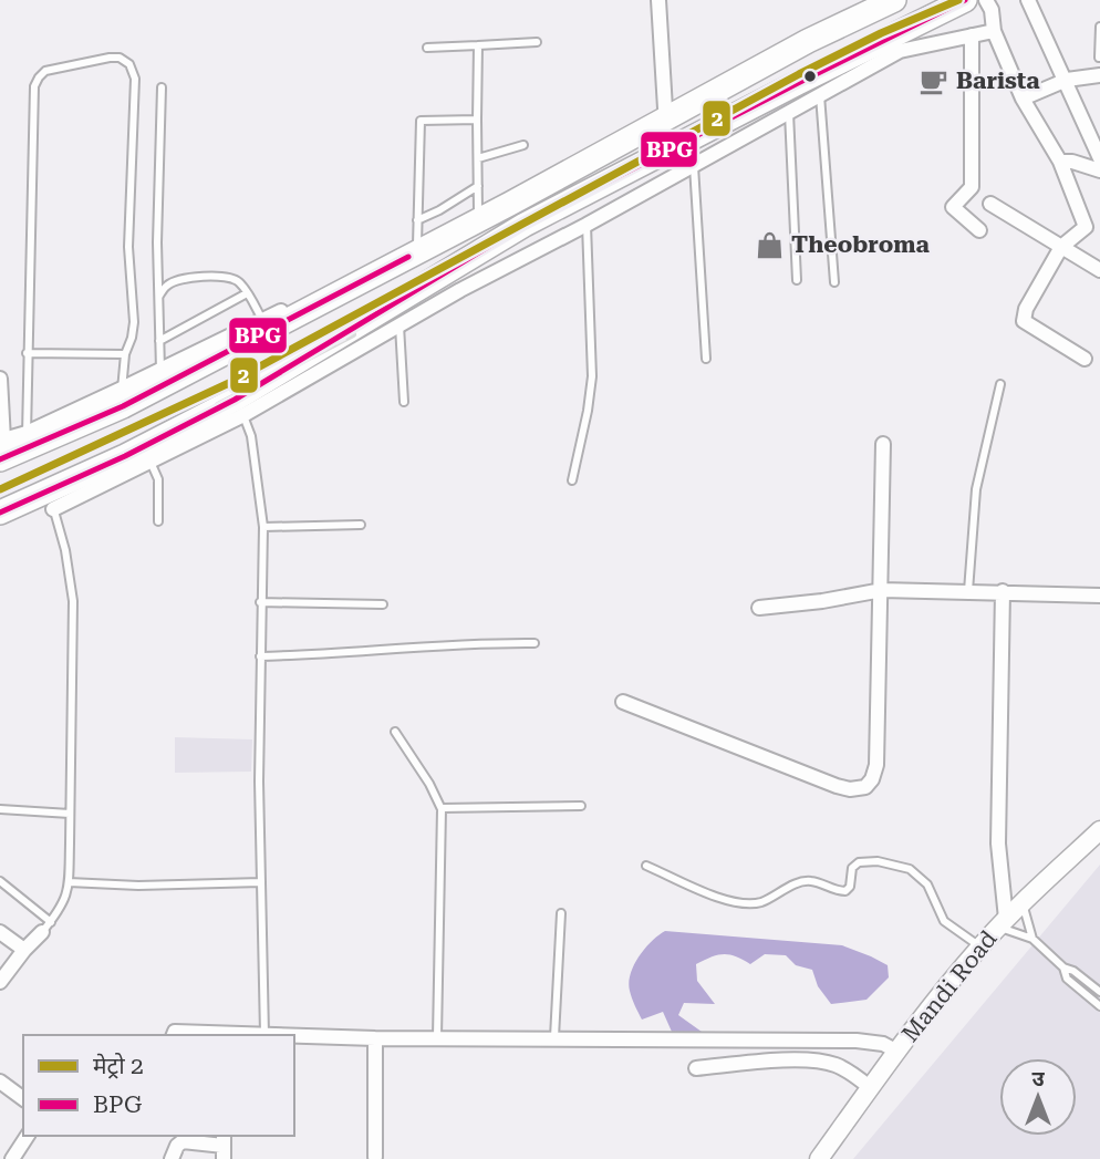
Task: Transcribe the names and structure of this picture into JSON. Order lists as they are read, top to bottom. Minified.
{"streets":{"street":["Mandi Road"]},"places":{"cafe":["Barista"],"shop":["Theobroma"]},"lines":["metro line 2","transit line BPG"],"legend":["मेट्रो 2","BPG"],"north":"top"}
